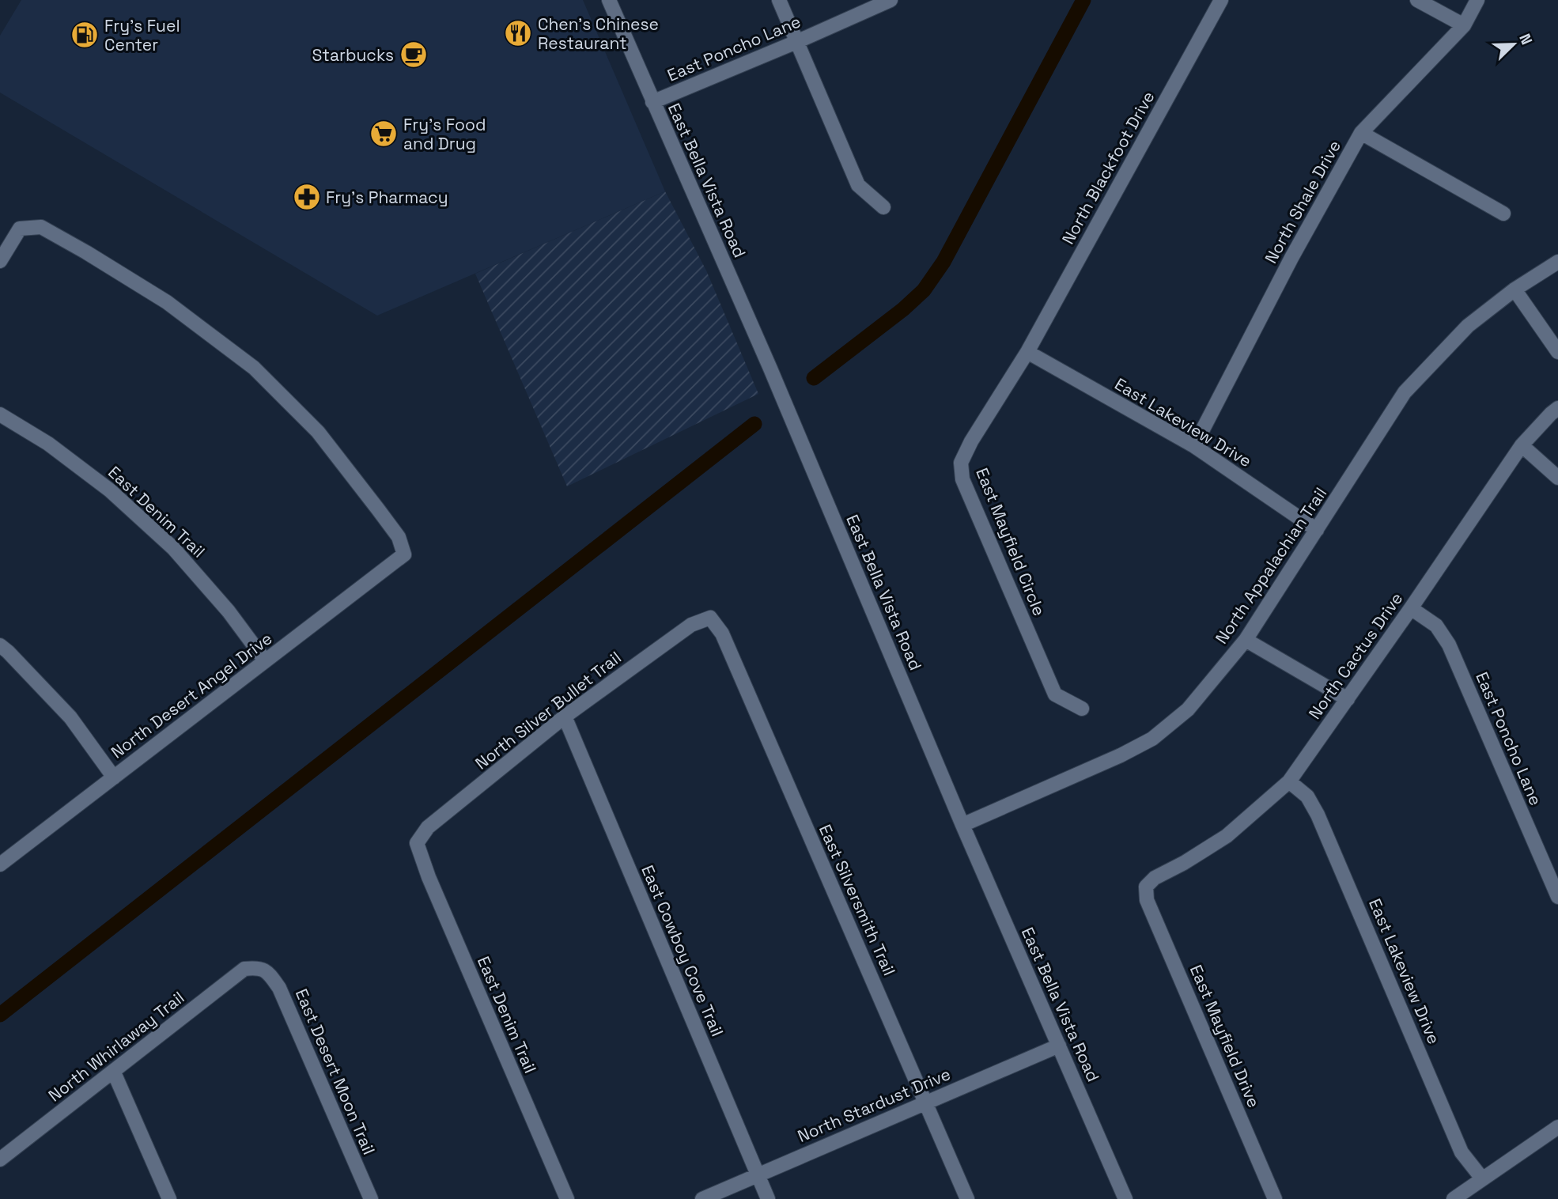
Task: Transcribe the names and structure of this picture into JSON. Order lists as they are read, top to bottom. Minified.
{"streets":{"street":["East Poncho Lane","North Blackfoot Drive","East Bella Vista Road","North Shale Drive","East Lakeview Drive","East Denim Trail","East Mayfield Circle","North Appalachian Trail","North Cactus Drive","North Desert Angel Drive","North Silver Bullet Trail","East Silversmith Trail","East Cowboy Cove Trail","East Mayfield Drive","North Whirlaway Trail","East Desert Moon Trail","North Stardust Drive"]},"crossings":[["East Poncho Lane","East Bella Vista Road"],["East Poncho Lane","North Cactus Drive"],["North Blackfoot Drive","East Lakeview Drive"],["North Blackfoot Drive","East Mayfield Circle"],["East Bella Vista Road","North Appalachian Trail"],["East Bella Vista Road","North Stardust Drive"],["North Shale Drive","East Lakeview Drive"],["East Lakeview Drive","East Mayfield Circle"],["East Lakeview Drive","North Appalachian Trail"],["East Lakeview Drive","North Cactus Drive"],["East Denim Trail","North Desert Angel Drive"],["East Denim Trail","North Silver Bullet Trail"],["North Cactus Drive","East Mayfield Drive"],["North Silver Bullet Trail","East Silversmith Trail"],["North Silver Bullet Trail","East Cowboy Cove Trail"],["East Silversmith Trail","North Stardust Drive"],["East Cowboy Cove Trail","North Stardust Drive"],["North Whirlaway Trail","East Desert Moon Trail"]],"places":{"restaurant":["Chen's Chinese Restaurant"],"fuel station":["Fry's Fuel Center"],"cafe":["Starbucks"],"supermarket":["Fry's Food and Drug"],"pharmacy":["Fry's Pharmacy"]},"north":"top right"}
